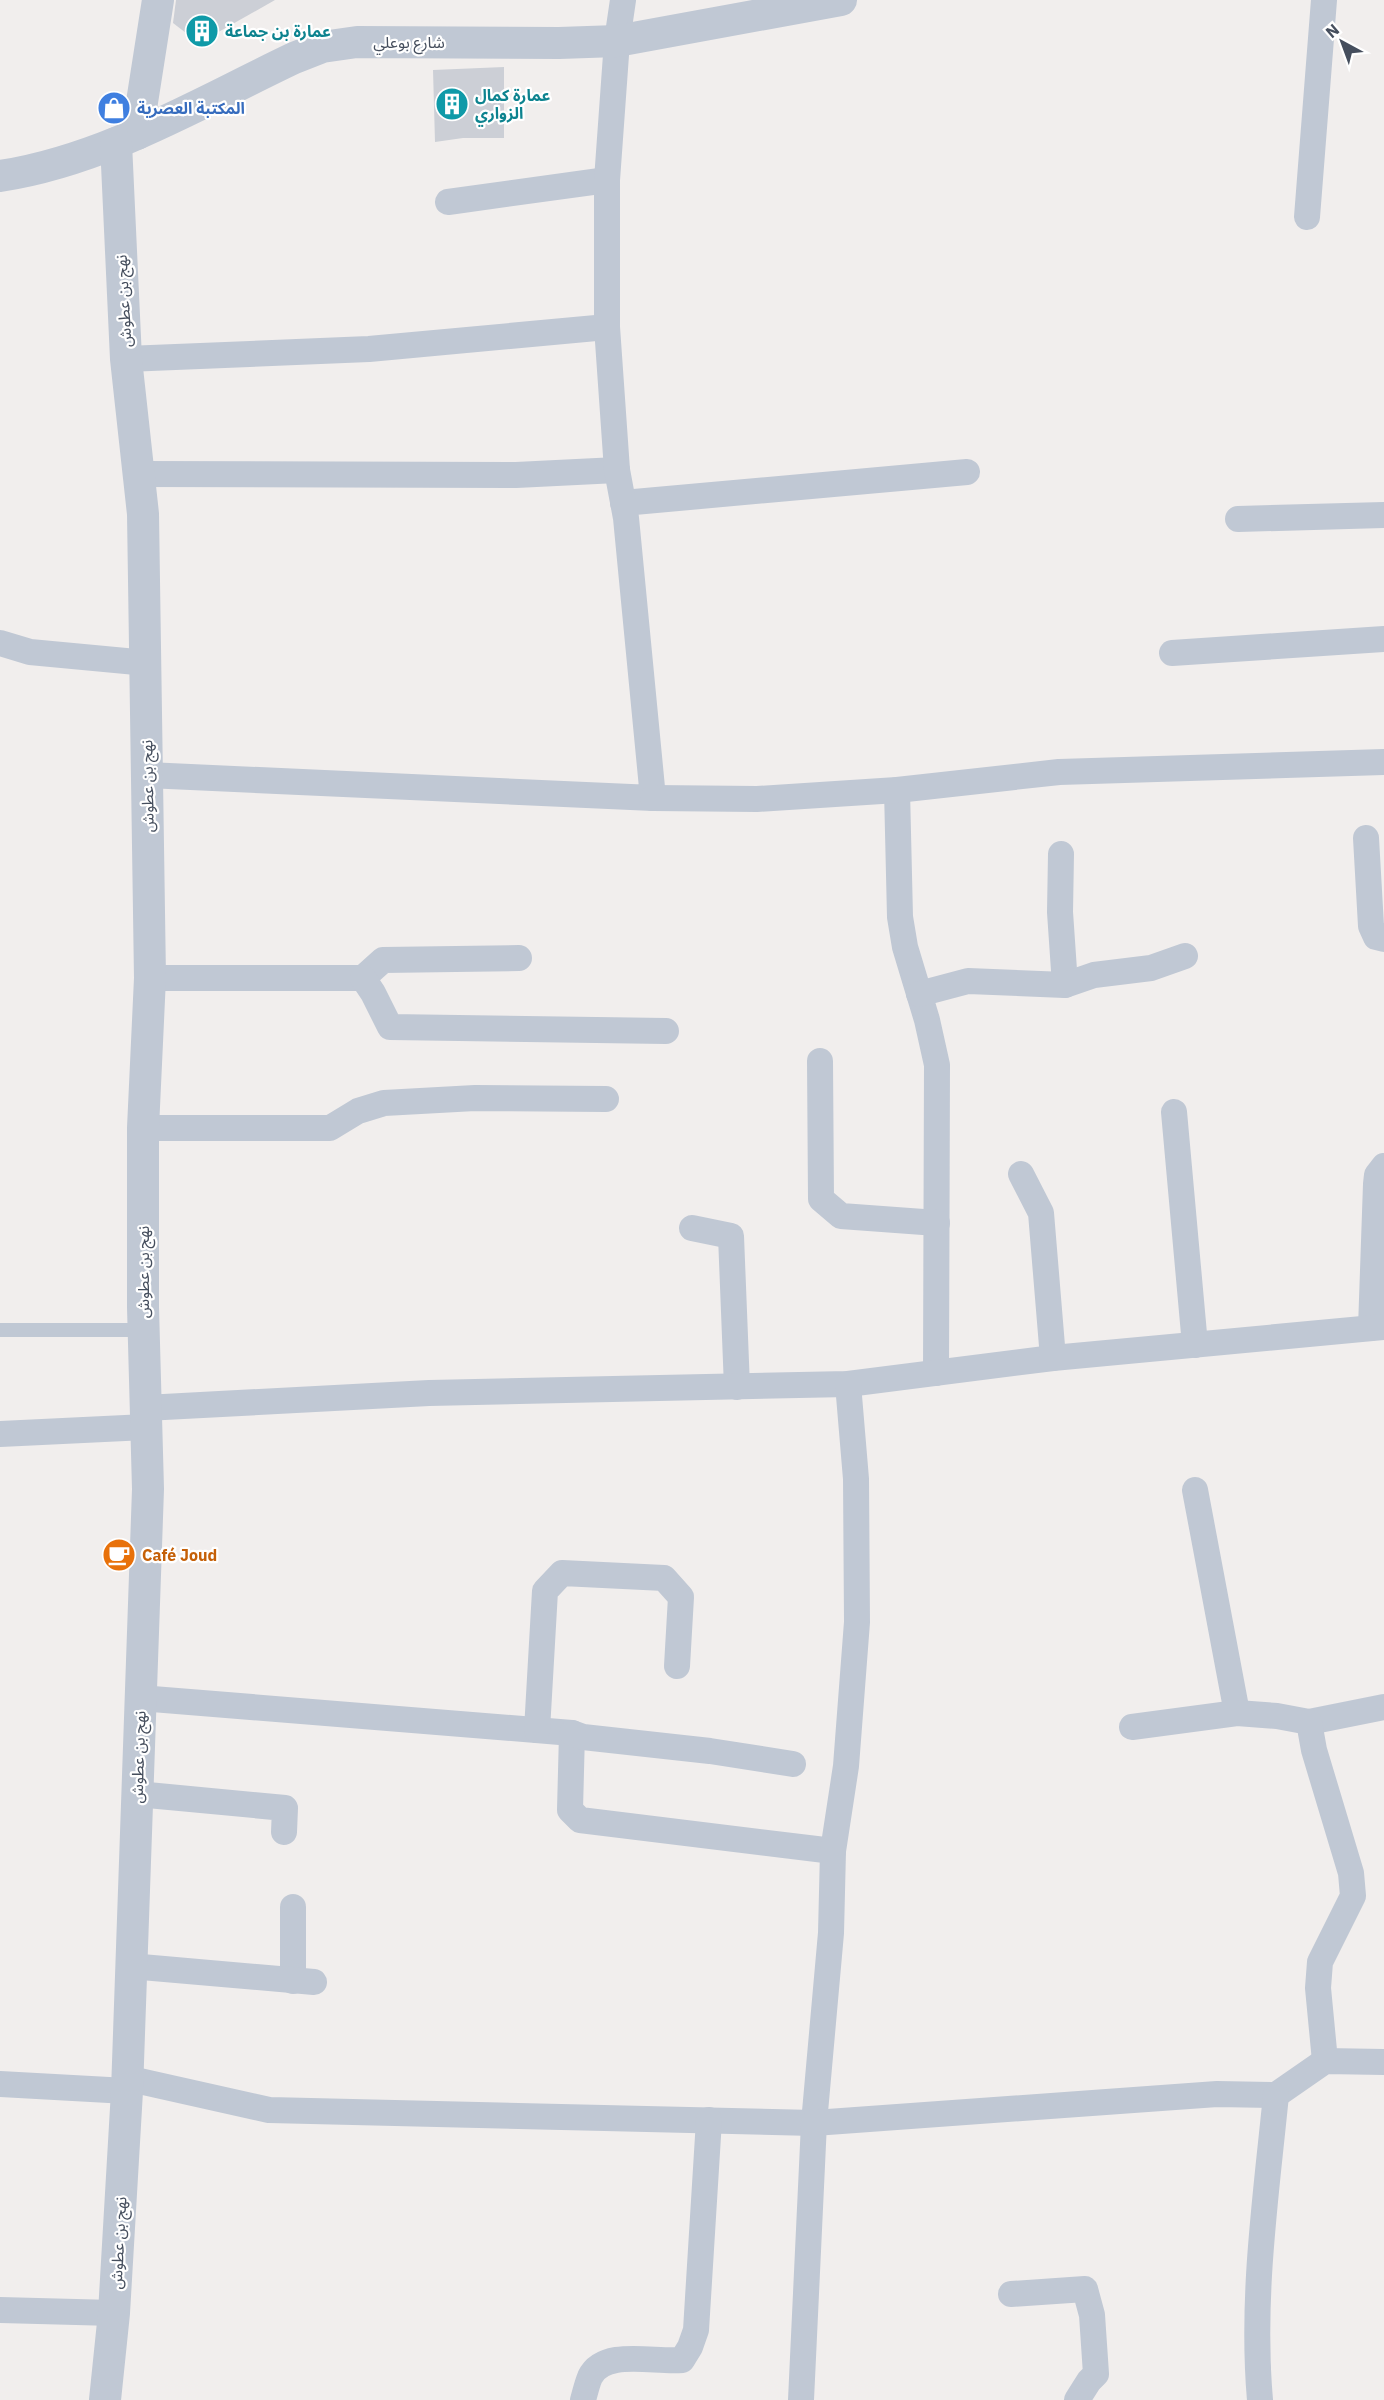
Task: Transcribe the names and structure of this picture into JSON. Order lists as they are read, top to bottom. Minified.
{"streets":{"street":["شارع بوعلي","نهج بن عطوش"]},"crossings":[["شارع بوعلي","نهج بن عطوش"]],"places":{"building":["عمارة بن جماعة","عمارة كمال الزواري"],"shop":["المكتبة العصرية"],"cafe":["Café Joud"]},"north":"top left"}
